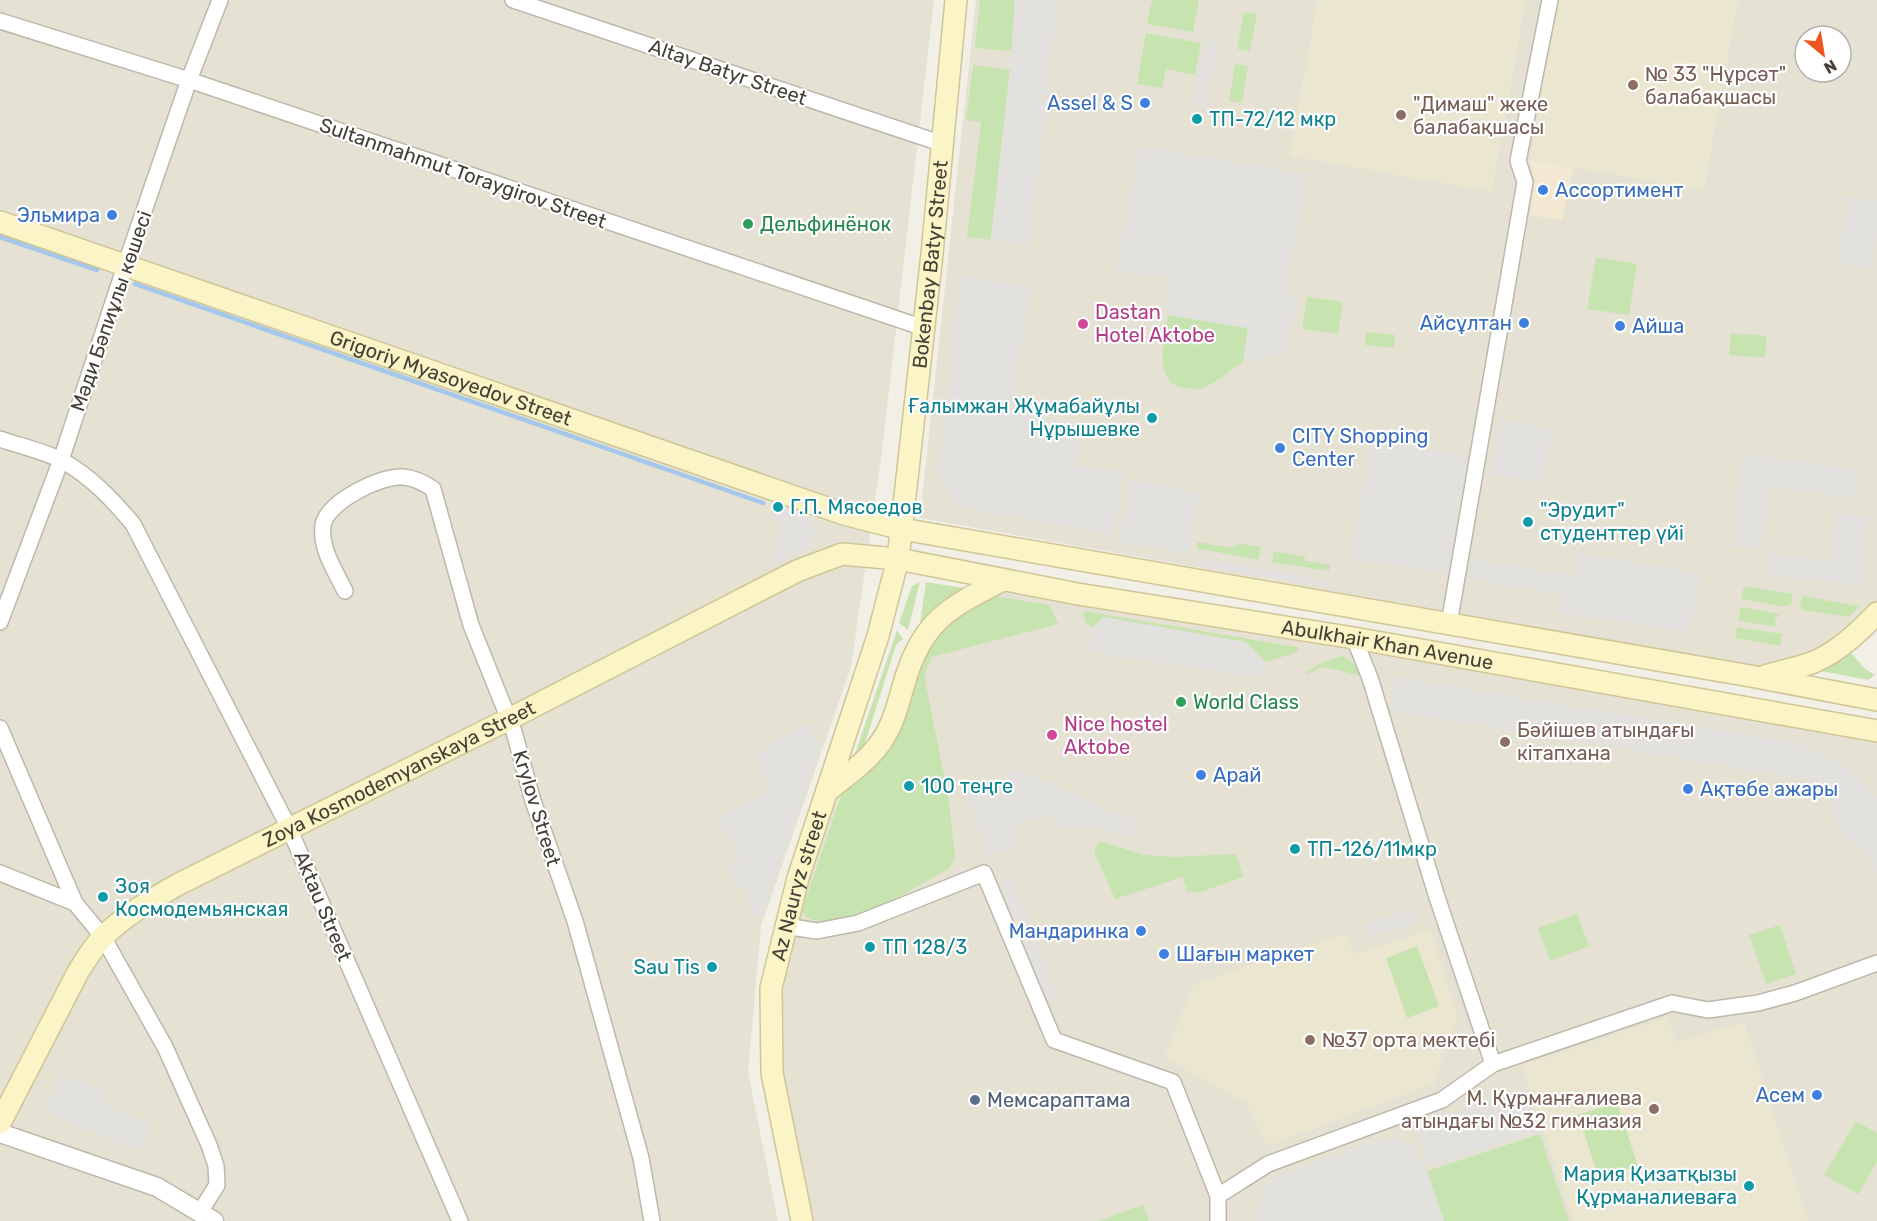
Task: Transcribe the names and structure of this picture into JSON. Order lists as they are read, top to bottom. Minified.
{"streets":{"main road":["Bokenbay Batyr Street","Grigoriy Myasoyedov Street","Abulkhair Khan Avenue","Zoya Kosmodemyanskaya Street","Az Nauryz street"],"street":["Altay Batyr Street","Sultanmahmut Toraygirov Street","Мәди Бәпиұлы көшесі","Krylov Street","Aktau Street"]},"crossings":[["Altay Batyr Street","Bokenbay Batyr Street"],["Sultanmahmut Toraygirov Street","Bokenbay Batyr Street"],["Sultanmahmut Toraygirov Street","Мәди Бәпиұлы көшесі"],["Bokenbay Batyr Street","Grigoriy Myasoyedov Street"],["Bokenbay Batyr Street","Abulkhair Khan Avenue"],["Bokenbay Batyr Street","Zoya Kosmodemyanskaya Street"],["Bokenbay Batyr Street","Az Nauryz street"],["Мәди Бәпиұлы көшесі","Grigoriy Myasoyedov Street"],["Мәди Бәпиұлы көшесі","Aktau Street"],["Grigoriy Myasoyedov Street","Abulkhair Khan Avenue"],["Abulkhair Khan Avenue","Zoya Kosmodemyanskaya Street"],["Abulkhair Khan Avenue","Az Nauryz street"],["Zoya Kosmodemyanskaya Street","Krylov Street"],["Zoya Kosmodemyanskaya Street","Az Nauryz street"],["Zoya Kosmodemyanskaya Street","Aktau Street"]],"places":["№ 33 \"Нұрсәт\" балабақшасы","Assel & S","\"Димаш\" жеке балабақшасы","ТП-72/12 мкр","Ассортимент","Эльмира","Дельфинёнок","Айсұлтан","Dastan Hotel Aktobe","Айша","Ғалымжан Жұмабайұлы Нұрышевке","CITY Shopping Center","Г.П. Мясоедов","\"Эрудит\" студенттер үйі","World Class","Nice hostel Aktobe","Бәйішев атындағы кітапхана","Арай","100 теңге","Ақтөбе ажары","ТП-126/11мкр","Зоя Космодемьянская","Мандаринка","ТП 128/3","Шағын маркет","Sau Tis","№37 орта мектебі","Асем","Мемсараптама","М. Құрманғалиева атындағы №32 гимназия","Мария Қизатқызы Құрманалиеваға"],"north":"bottom right"}
